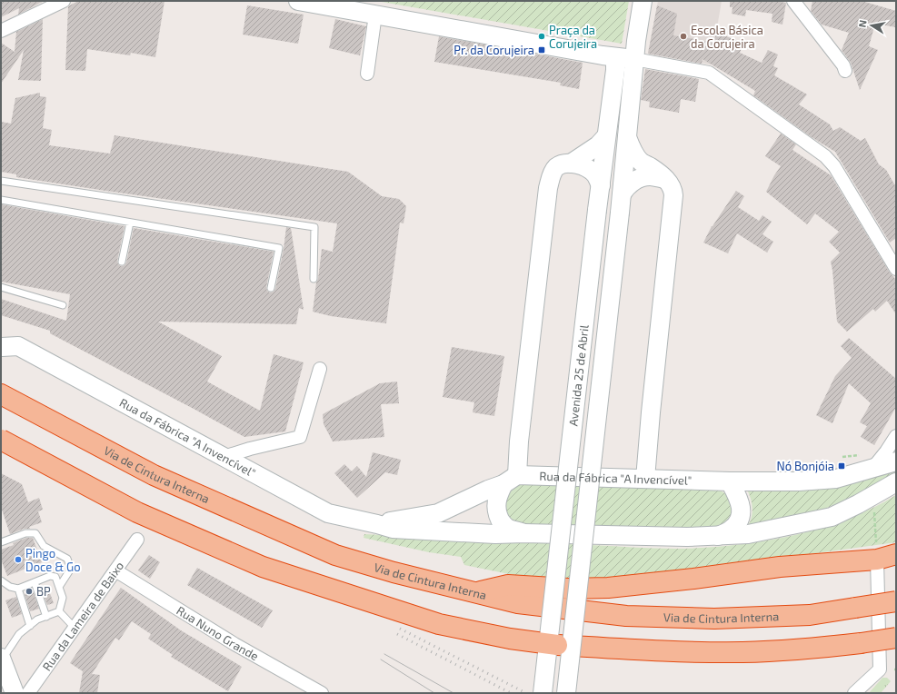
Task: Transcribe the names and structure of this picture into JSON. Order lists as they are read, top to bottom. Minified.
{"streets":{"highway":["Via de Cintura Interna"],"main road":["Avenida 25 de Abril","Rua da Fábrica \"A Invencível\""],"street":["Rua da Lameira de Baixo","Rua Nuno Grande"]},"crossings":[["Rua da Lameira de Baixo","Rua Nuno Grande"]],"places":{"other":["Praça da Corujeira","Escola Básica da Corujeira","Pingo Doce & Go","BP"],"transit":["Pr. da Corujeira","Nó Bonjóia"]},"north":"left"}
